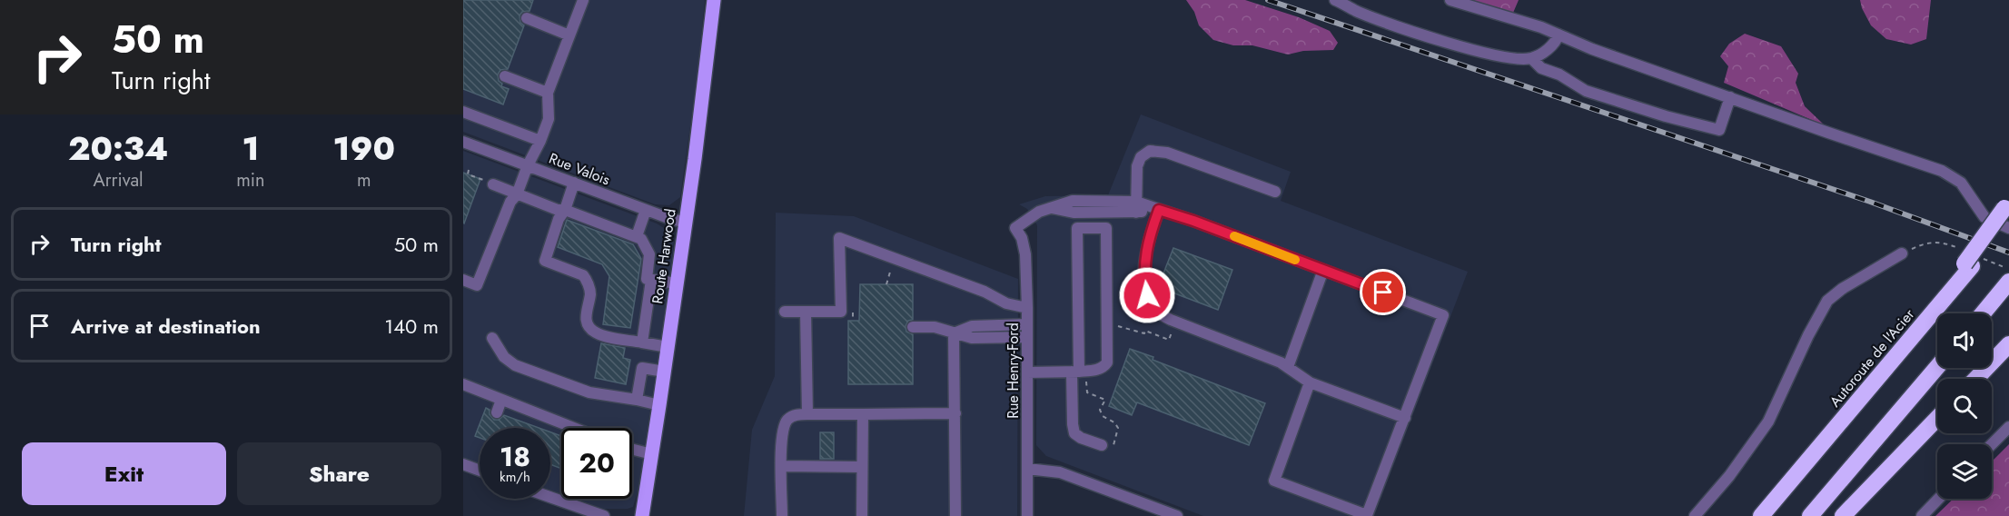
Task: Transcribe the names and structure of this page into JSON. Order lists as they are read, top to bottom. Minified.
{"streets":{"highway":["Autoroute de l'Acier"],"main road":["Route Harwood"],"street":["Rue Valois","Rue Henry-Ford"]},"crossings":[["Rue Valois","Route Harwood"]],"page":{"turn":["50 m","Turn right"],"eta":["20:34","Arrival","1","min","190","m"],"list":[{"name":"Turn right","value":"50 m"},{"name":"Arrive at destination","value":"140 m"}],"speed":"18 km/h","limit":"20","buttons":["Exit","Share"]}}
